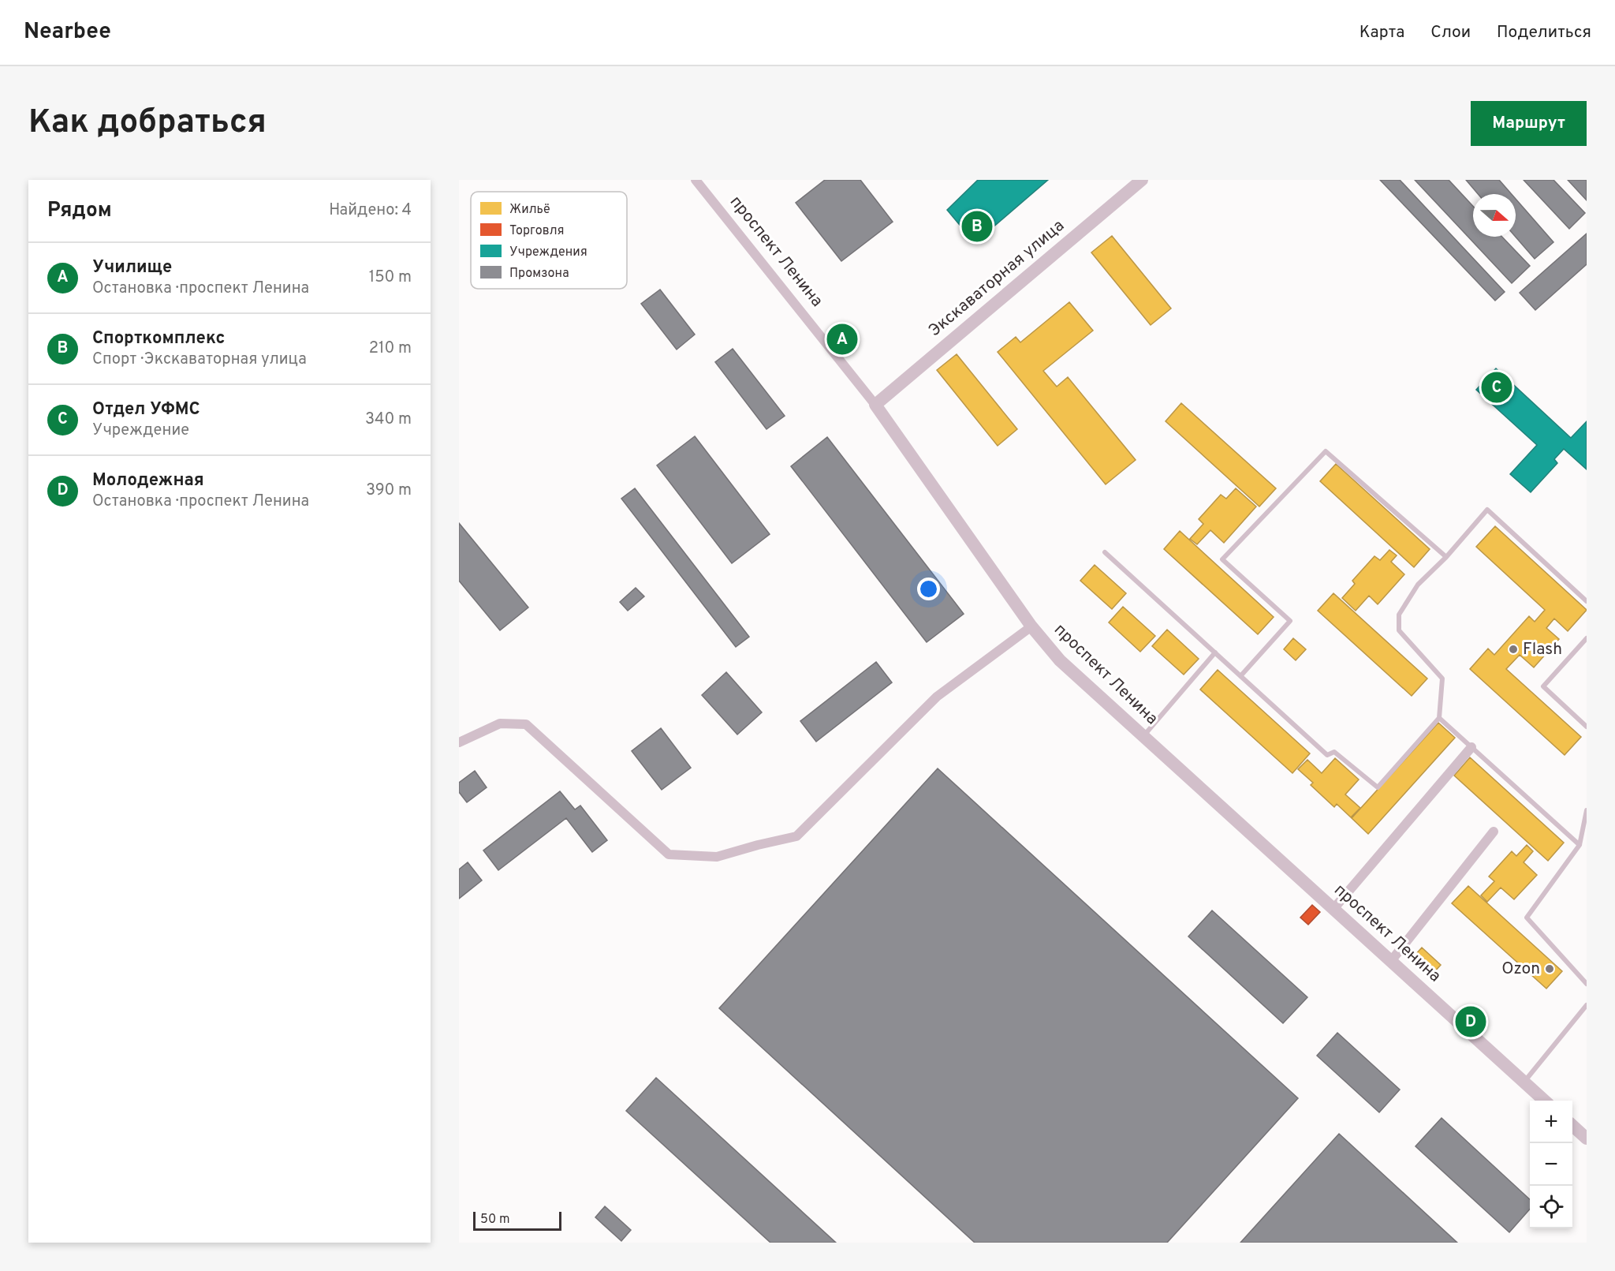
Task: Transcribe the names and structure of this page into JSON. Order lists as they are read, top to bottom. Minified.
{"streets":{"street":["проспект Ленина","Экскаваторная улица"]},"crossings":[["проспект Ленина","Экскаваторная улица"]],"places":["Flash","Ozon"],"legend":["Жильё","Торговля","Учреждения","Промзона"],"scale_bar":"50 m","north":"right","page":{"header":"Nearbee","nav":["Карта","Слои","Поделиться"],"buttons":"Маршрут","title":"Как добраться","heading":["Рядом","Найдено: 4"],"pins":["B","A","C","D"],"list":[{"mark":"A","name":"Училище","note":"Остановка · проспект Ленина","value":"150 m"},{"mark":"B","name":"Спорткомплекс","note":"Спорт · Экскаваторная улица","value":"210 m"},{"mark":"C","name":"Отдел УФМС","note":"Учреждение","value":"340 m"},{"mark":"D","name":"Молодежная","note":"Остановка · проспект Ленина","value":"390 m"}],"map_buttons":["+","−"],"scale":"50 m"}}
